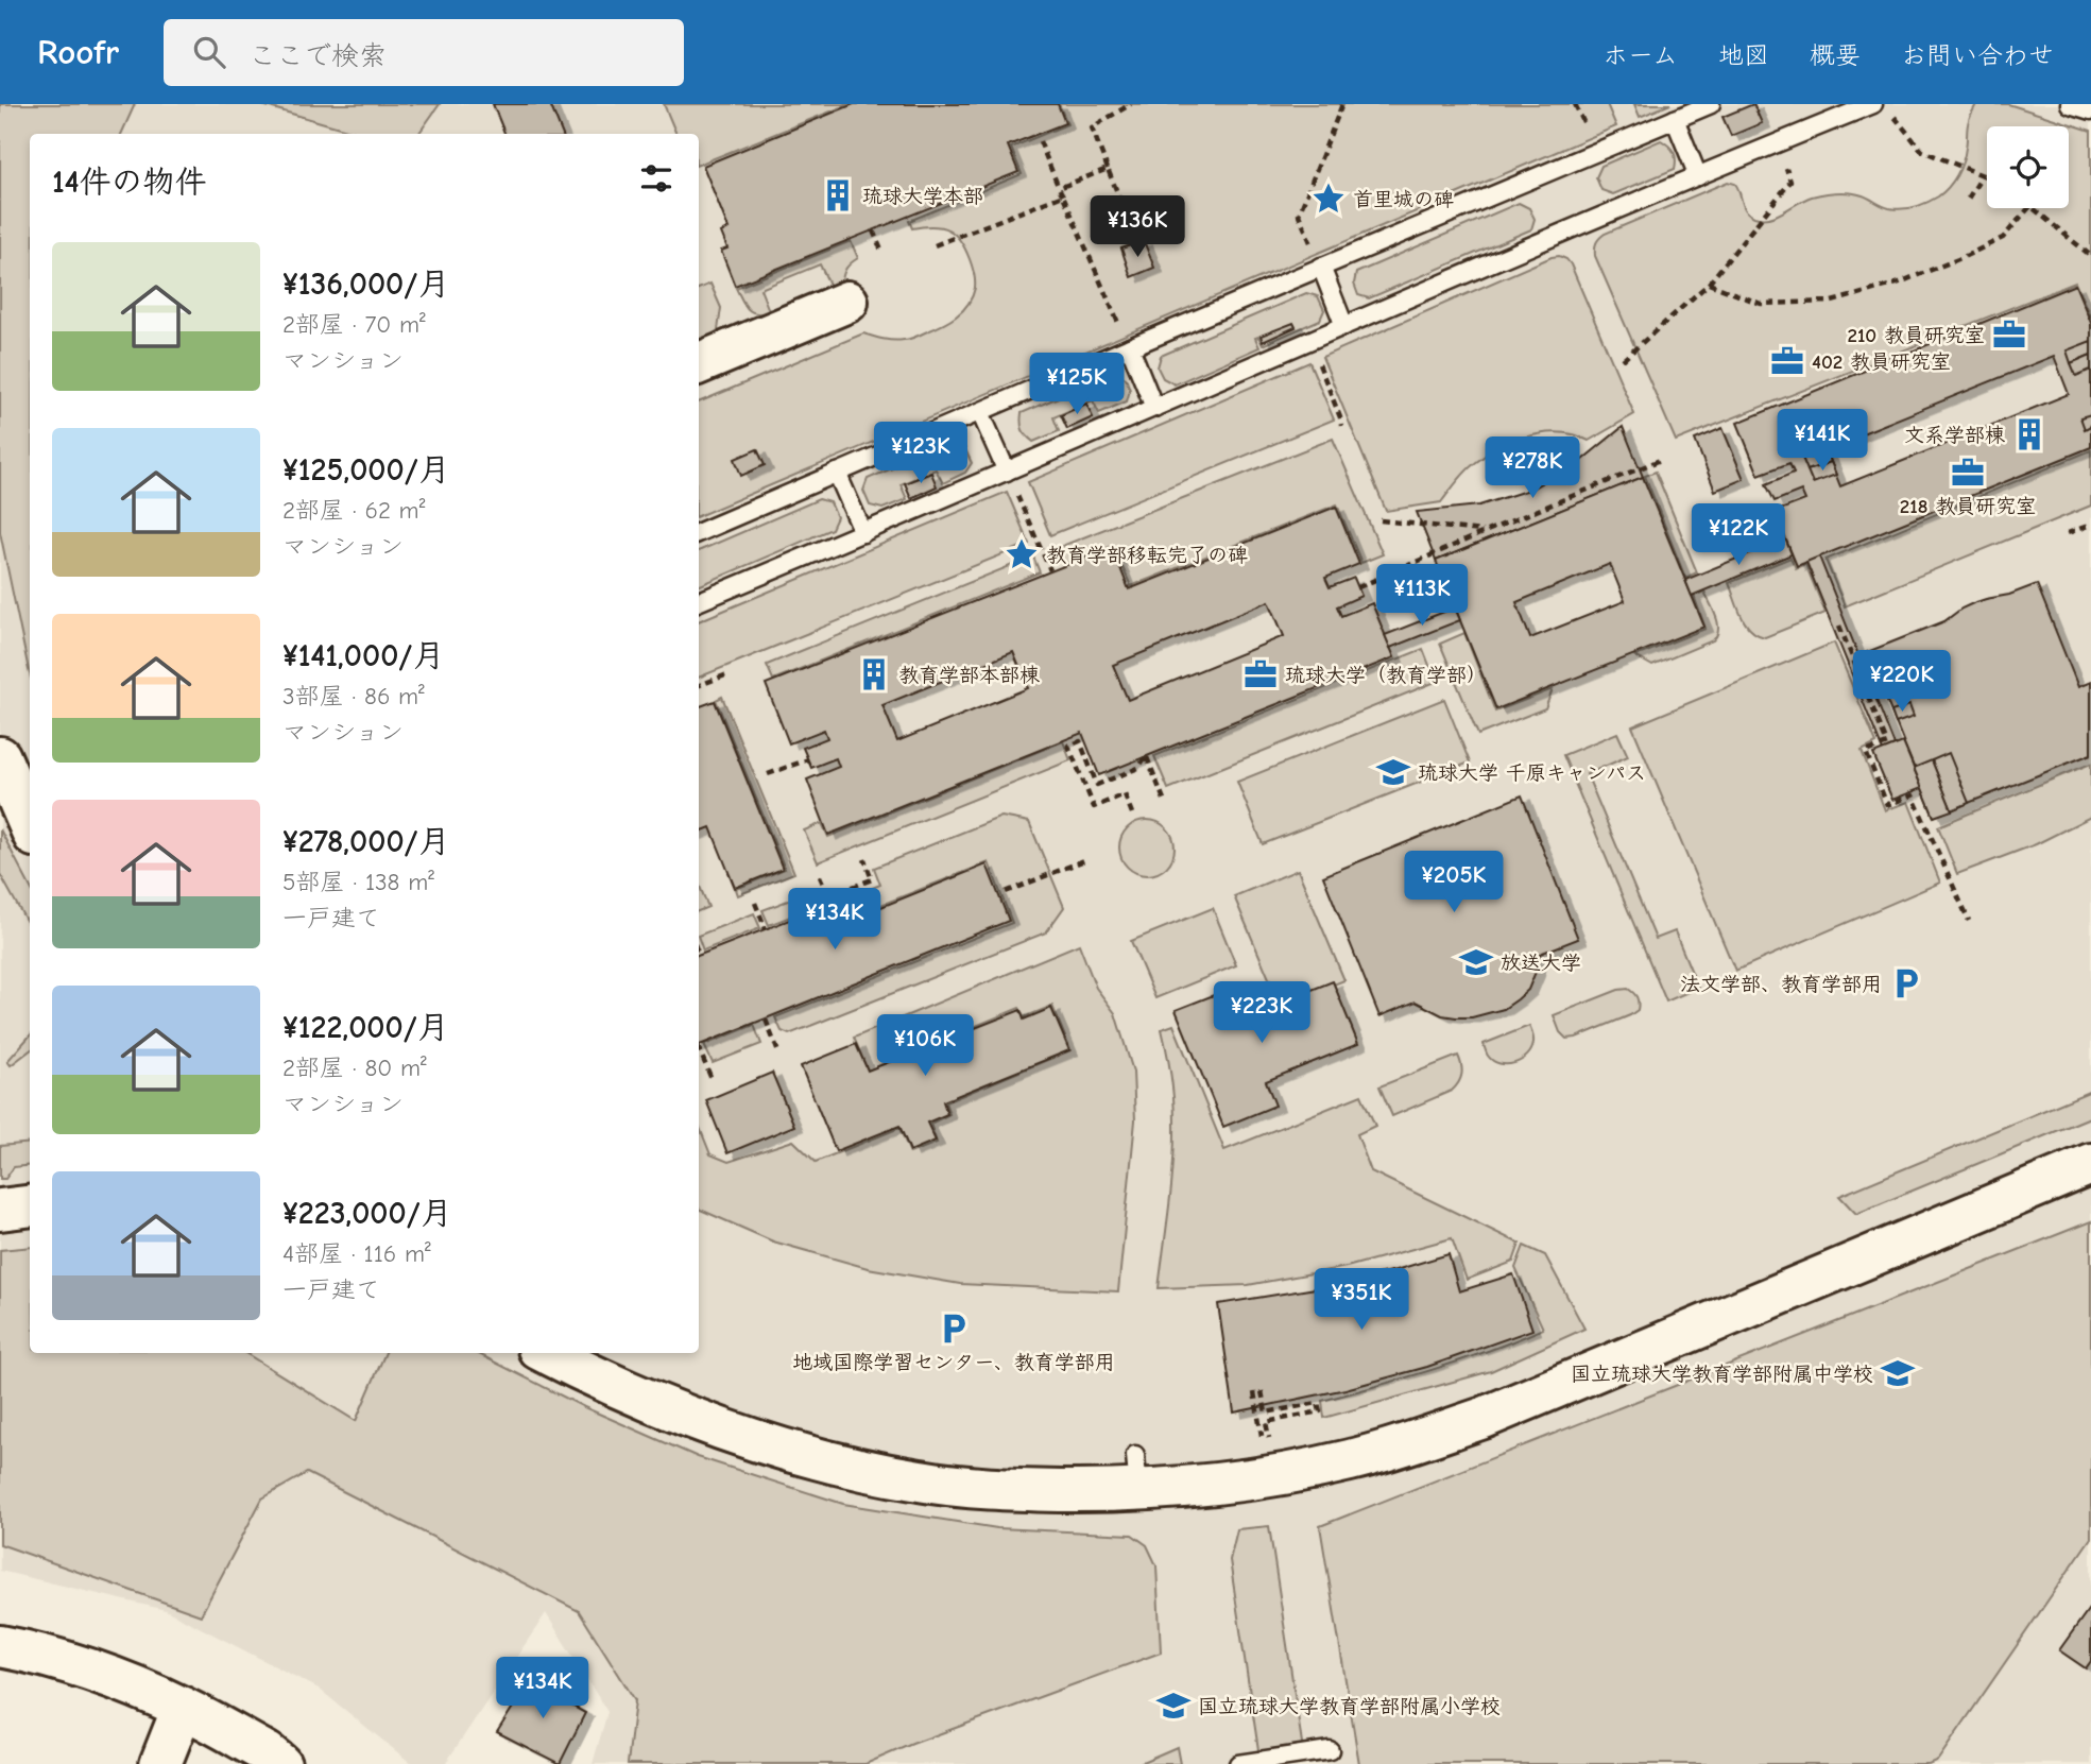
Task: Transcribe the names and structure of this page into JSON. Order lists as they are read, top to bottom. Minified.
{"places":{"building":["琉球大学本部","文系学部棟","教育学部本部棟"],"place":["首里城の碑","教育学部移転完了の碑"],"office":["210 教員研究室","402 教員研究室","218 教員研究室","琉球大学（教育学部）"],"school or university":["琉球大学 千原キャンパス","放送大学","国立琉球大学教育学部附属中学校","国立琉球大学教育学部附属小学校"],"parking":["法文学部、教育学部用","地域国際学習センター、教育学部用"]},"page":{"header":"Roofr","search":"ここで検索","nav":["ホーム","地図","概要","お問い合わせ"],"heading":"14件の物件","price":["¥136K","¥125K","¥141K","¥123K","¥278K","¥122K","¥113K","¥220K","¥205K","¥134K","¥223K","¥106K","¥351K","¥134K"],"list":[{"name":"¥136,000/月","note":"2部屋 · 70 m² · マンション"},{"name":"¥125,000/月","note":"2部屋 · 62 m² · マンション"},{"name":"¥141,000/月","note":"3部屋 · 86 m² · マンション"},{"name":"¥278,000/月","note":"5部屋 · 138 m² · 一戸建て"},{"name":"¥122,000/月","note":"2部屋 · 80 m² · マンション"},{"name":"¥223,000/月","note":"4部屋 · 116 m² · 一戸建て"}]}}
